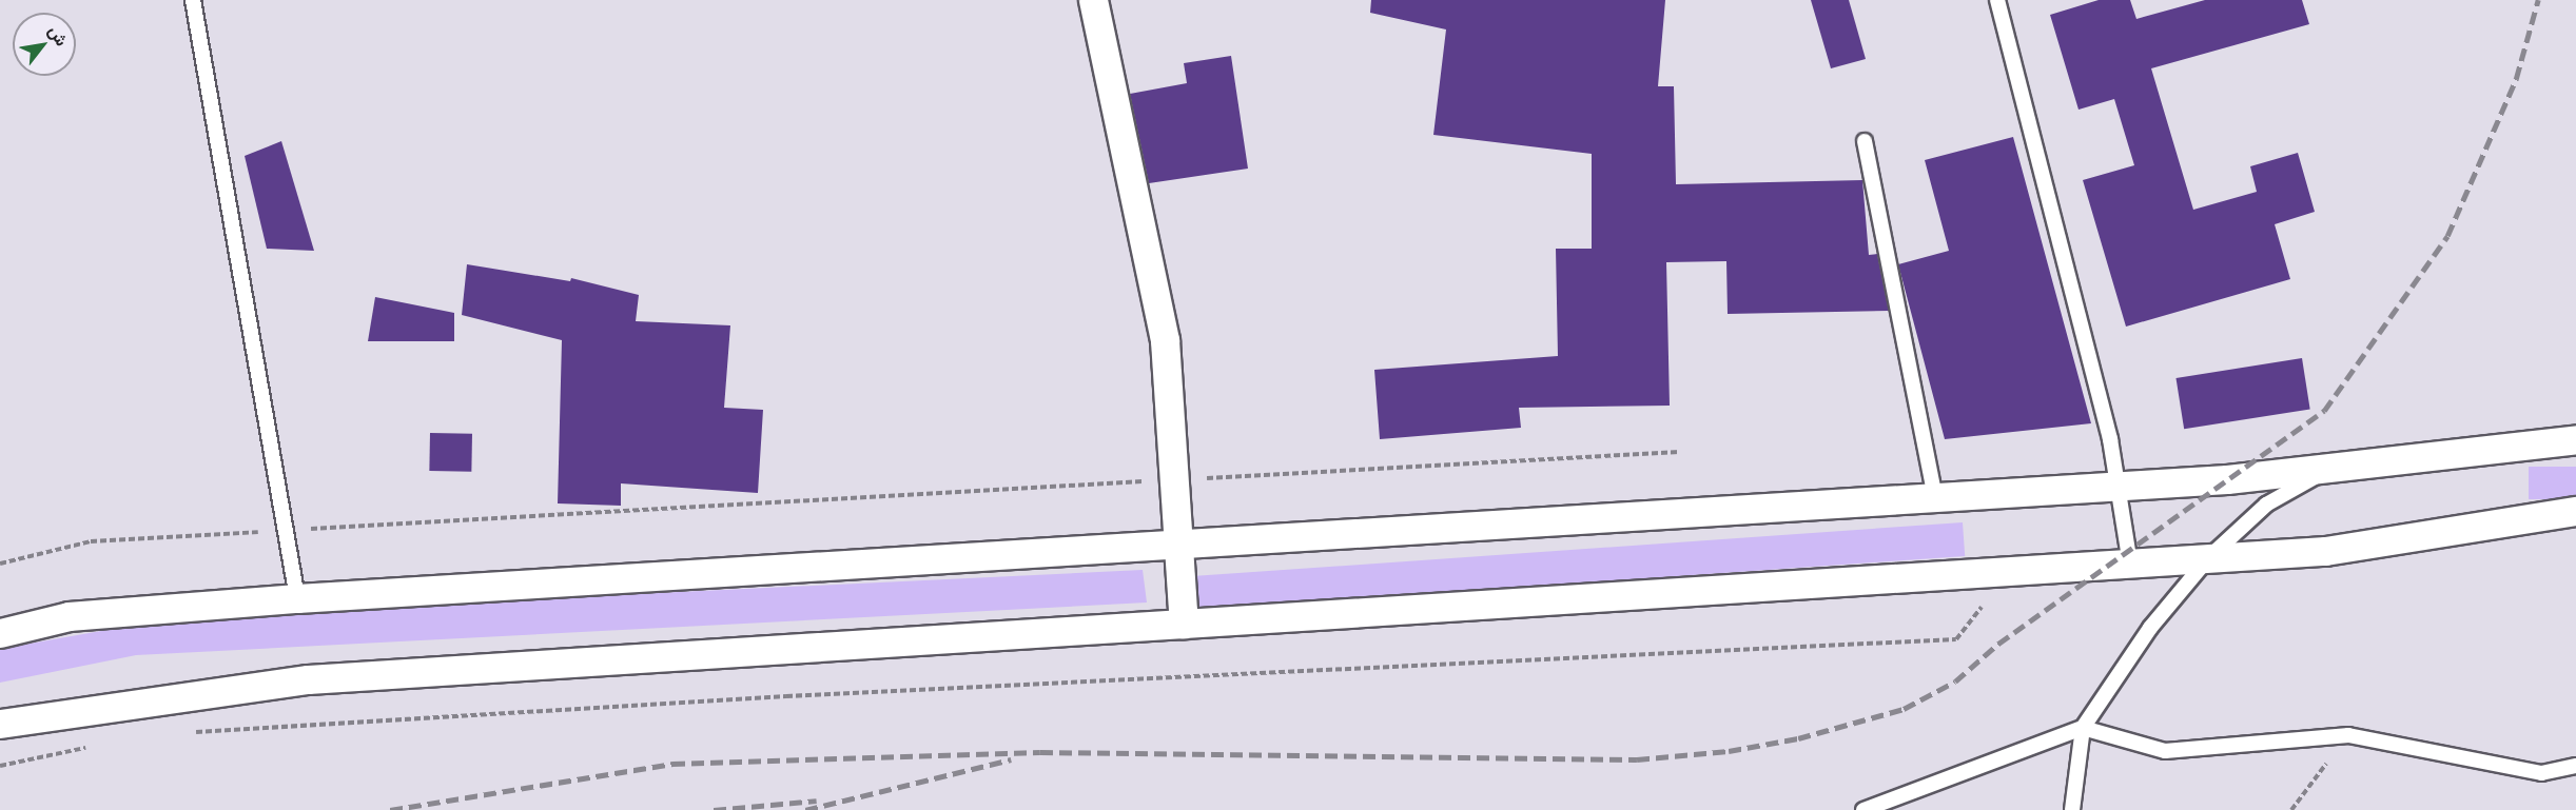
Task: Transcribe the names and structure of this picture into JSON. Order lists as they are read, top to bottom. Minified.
{"north":"top right"}
